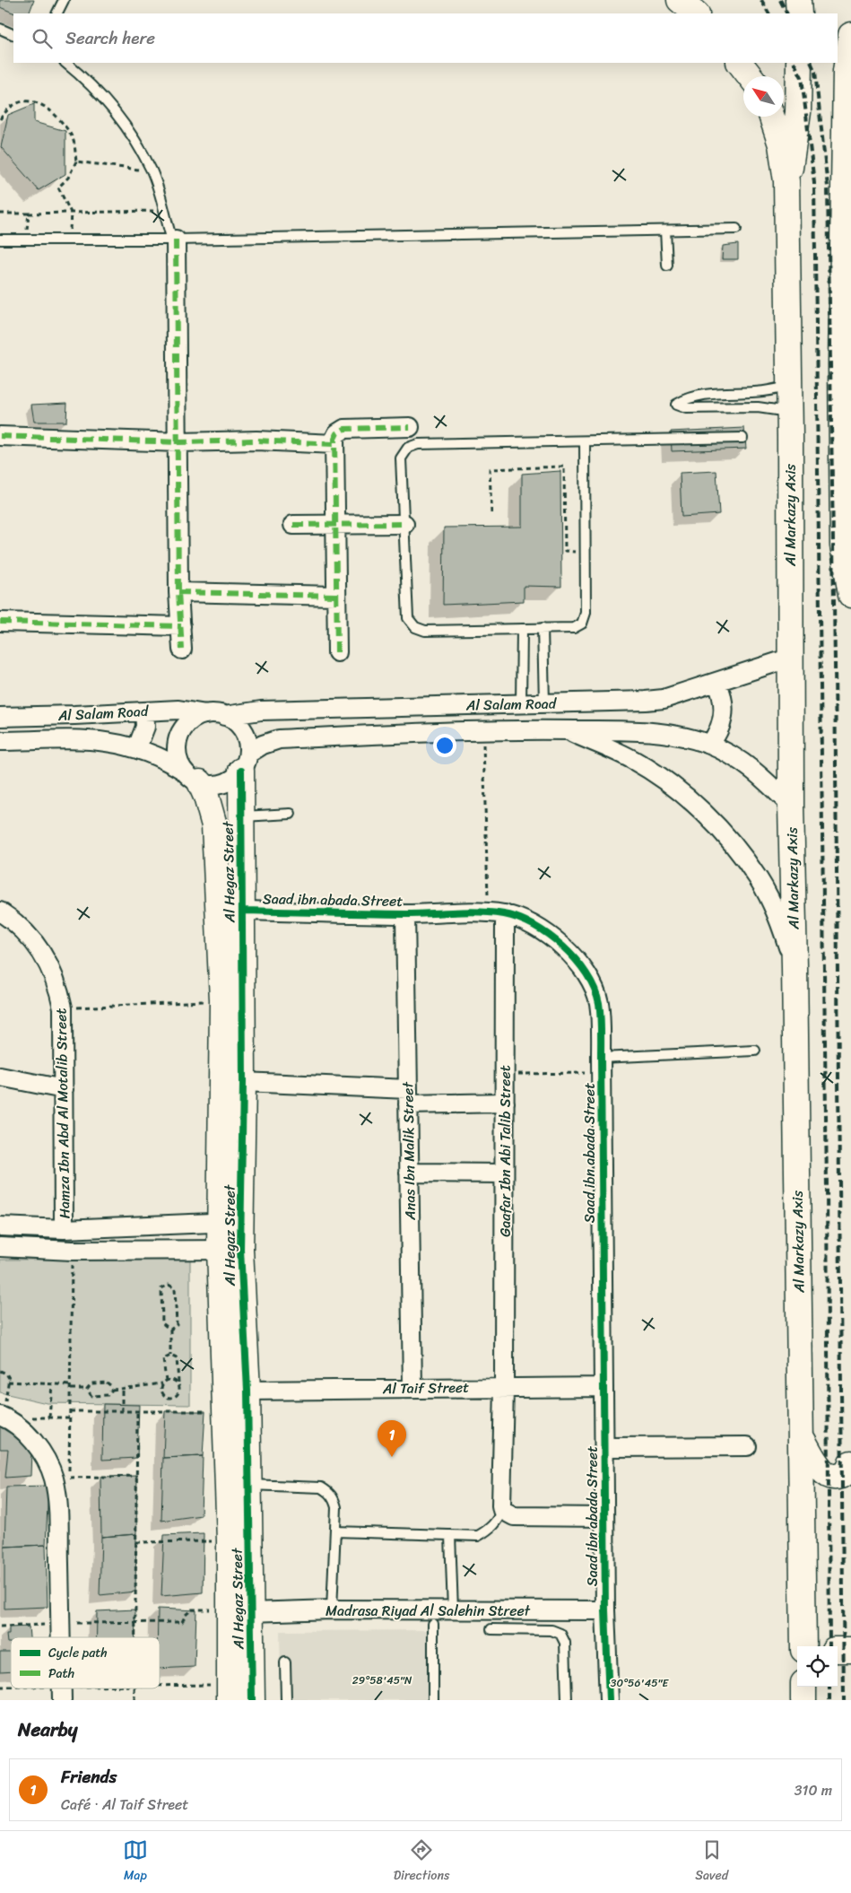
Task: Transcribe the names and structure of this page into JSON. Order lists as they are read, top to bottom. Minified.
{"streets":{"main road":["Al Markazy Axis","Al Hegaz Street"],"street":["Al Salam Road","Saad ibn abada Street","Hamza Ibn Abd Al Motalib Street","Anas Ibn Malik Street","Gaafar Ibn Abi Talib Street","Al Taif Street","Madrasa Riyad Al Salehin Street"]},"crossings":[["Al Markazy Axis","Al Salam Road"],["Al Salam Road","Al Hegaz Street"],["Al Hegaz Street","Saad ibn abada Street"],["Al Hegaz Street","Al Taif Street"],["Al Hegaz Street","Madrasa Riyad Al Salehin Street"],["Saad ibn abada Street","Anas Ibn Malik Street"],["Saad ibn abada Street","Gaafar Ibn Abi Talib Street"],["Saad ibn abada Street","Al Taif Street"],["Saad ibn abada Street","Madrasa Riyad Al Salehin Street"],["Anas Ibn Malik Street","Al Taif Street"],["Gaafar Ibn Abi Talib Street","Al Taif Street"]],"legend":["Cycle path","Path"],"north":"top left","page":{"search":"Search here","pins":"1","heading":"Nearby","list":[{"mark":"1","name":"Friends","note":"Café · Al Taif Street","value":"310 m"}],"nav":["Map","Directions","Saved"]},"coordinates":["29°58'45\"N","30°56'45\"E"]}
